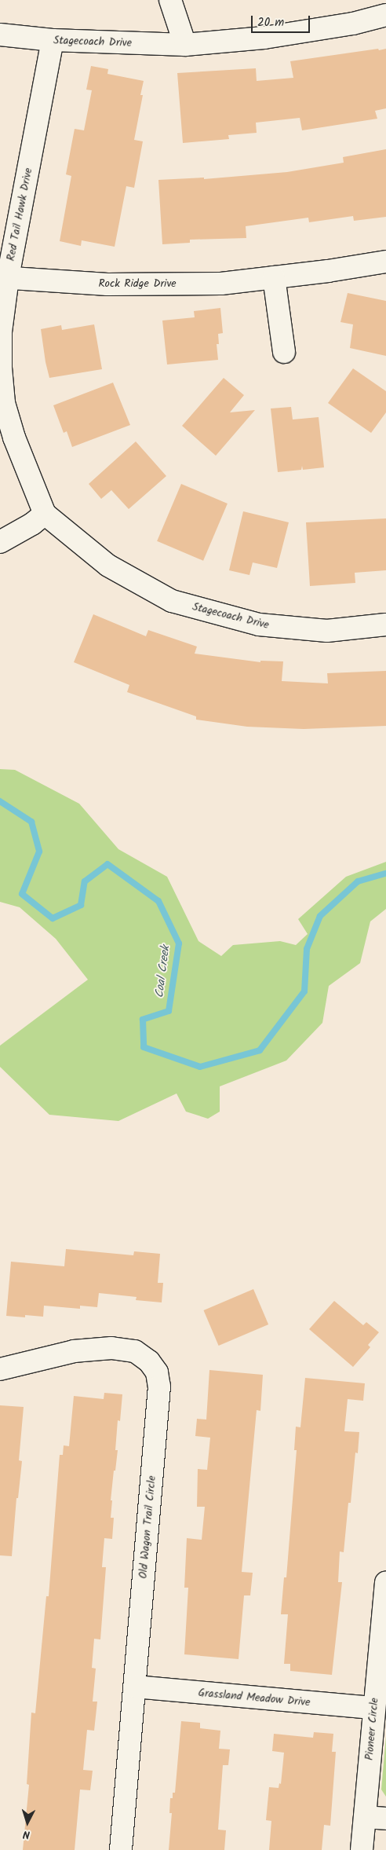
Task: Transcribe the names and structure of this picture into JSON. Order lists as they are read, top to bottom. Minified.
{"streets":{"street":["Stagecoach Drive","Red Tail Hawk Drive","Rock Ridge Drive","Old Wagon Trail Circle","Grassland Meadow Drive","Pioneer Circle"]},"crossings":[["Stagecoach Drive","Red Tail Hawk Drive"],["Red Tail Hawk Drive","Rock Ridge Drive"],["Old Wagon Trail Circle","Grassland Meadow Drive"],["Grassland Meadow Drive","Pioneer Circle"]],"water":["Coal Creek"],"scale_bar":"20 m","north":"bottom"}
